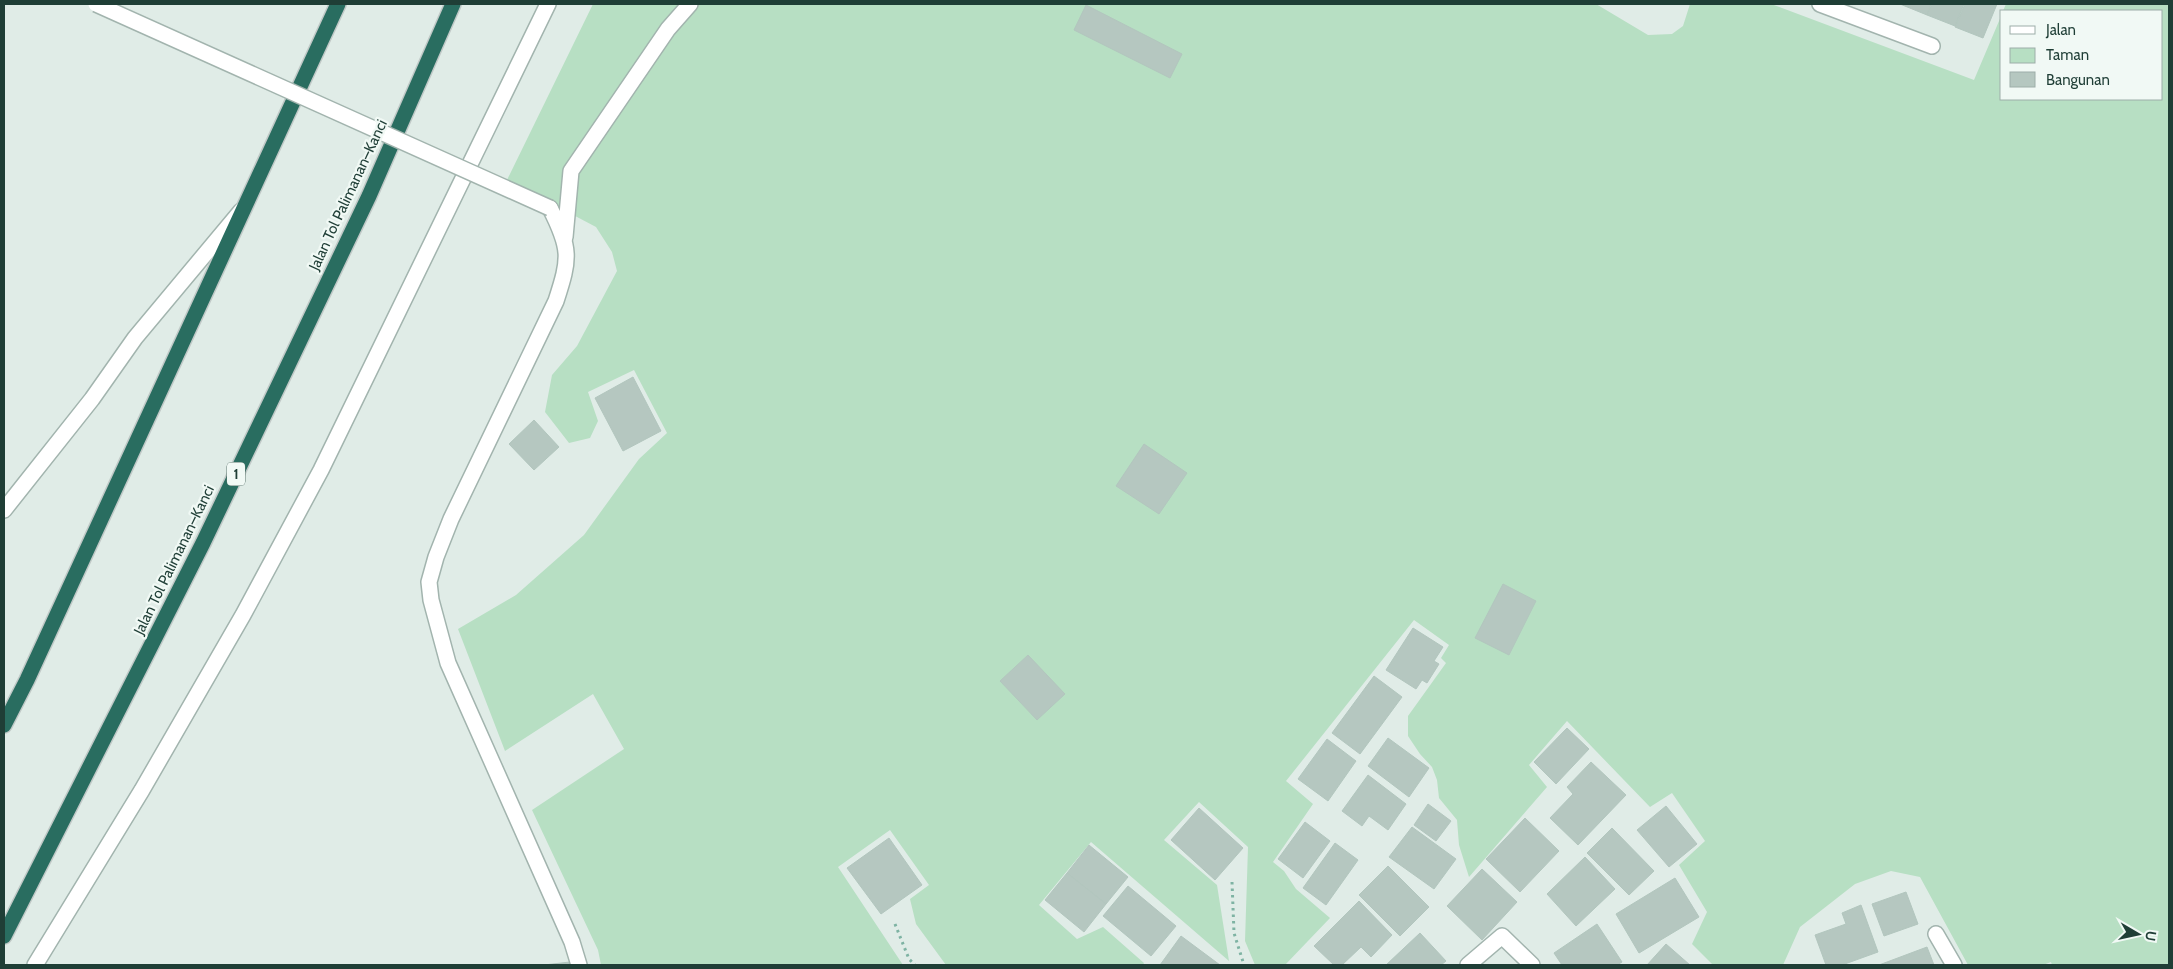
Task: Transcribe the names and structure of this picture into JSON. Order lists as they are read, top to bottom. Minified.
{"streets":{"highway":["Jalan Tol Palimanan–Kanci","1"]},"legend":["Jalan","Taman","Bangunan"],"north":"right"}
